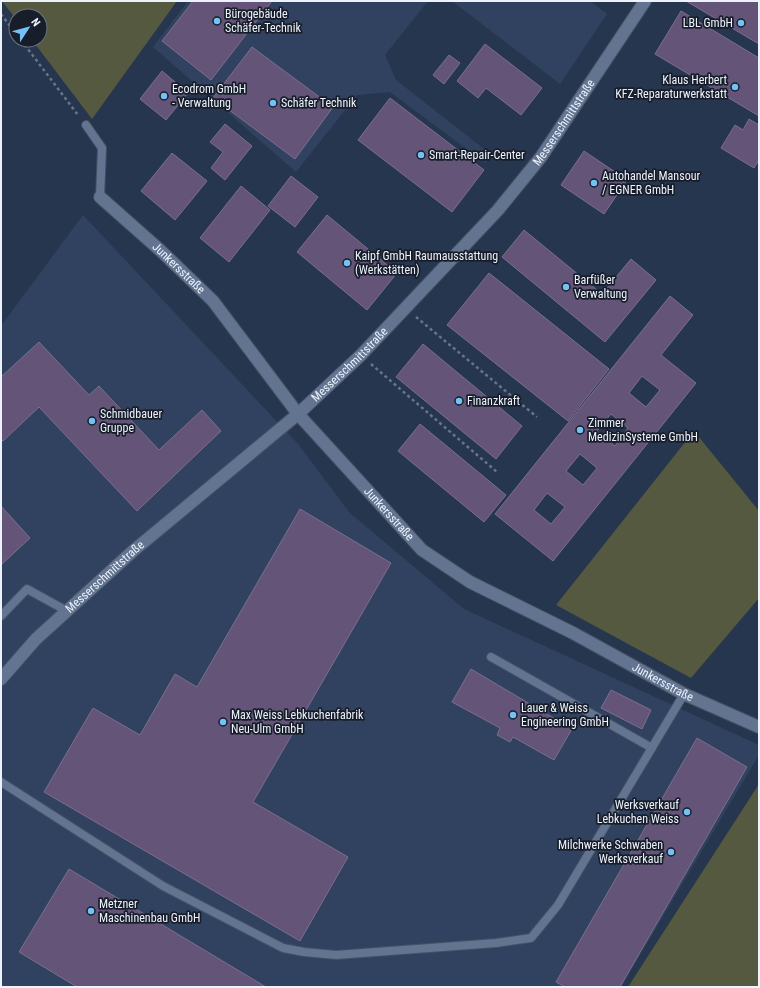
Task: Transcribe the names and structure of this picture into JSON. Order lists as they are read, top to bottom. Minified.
{"streets":{"street":["Messerschmittstraße","Junkersstraße"]},"crossings":[["Messerschmittstraße","Junkersstraße"]],"places":["Bürogebäude Schäfer-Technik","LBL GmbH","Klaus Herbert KFZ-Reparaturwerkstatt","Ecodrom GmbH - Verwaltung","Schäfer Technik","Smart-Repair-Center","Autohandel Mansour / EGNER GmbH","Kaipf GmbH Raumausstattung (Werkstätten)","Barfüßer Verwaltung","Finanzkraft","Schmidbauer Gruppe","Zimmer MedizinSysteme GmbH","Lauer & Weiss Engineering GmbH","Max Weiss Lebkuchenfabrik Neu-Ulm GmbH","Werksverkauf Lebkuchen Weiss","Milchwerke Schwaben Werksverkauf","Metzner Maschinenbau GmbH"],"north":"top right"}
